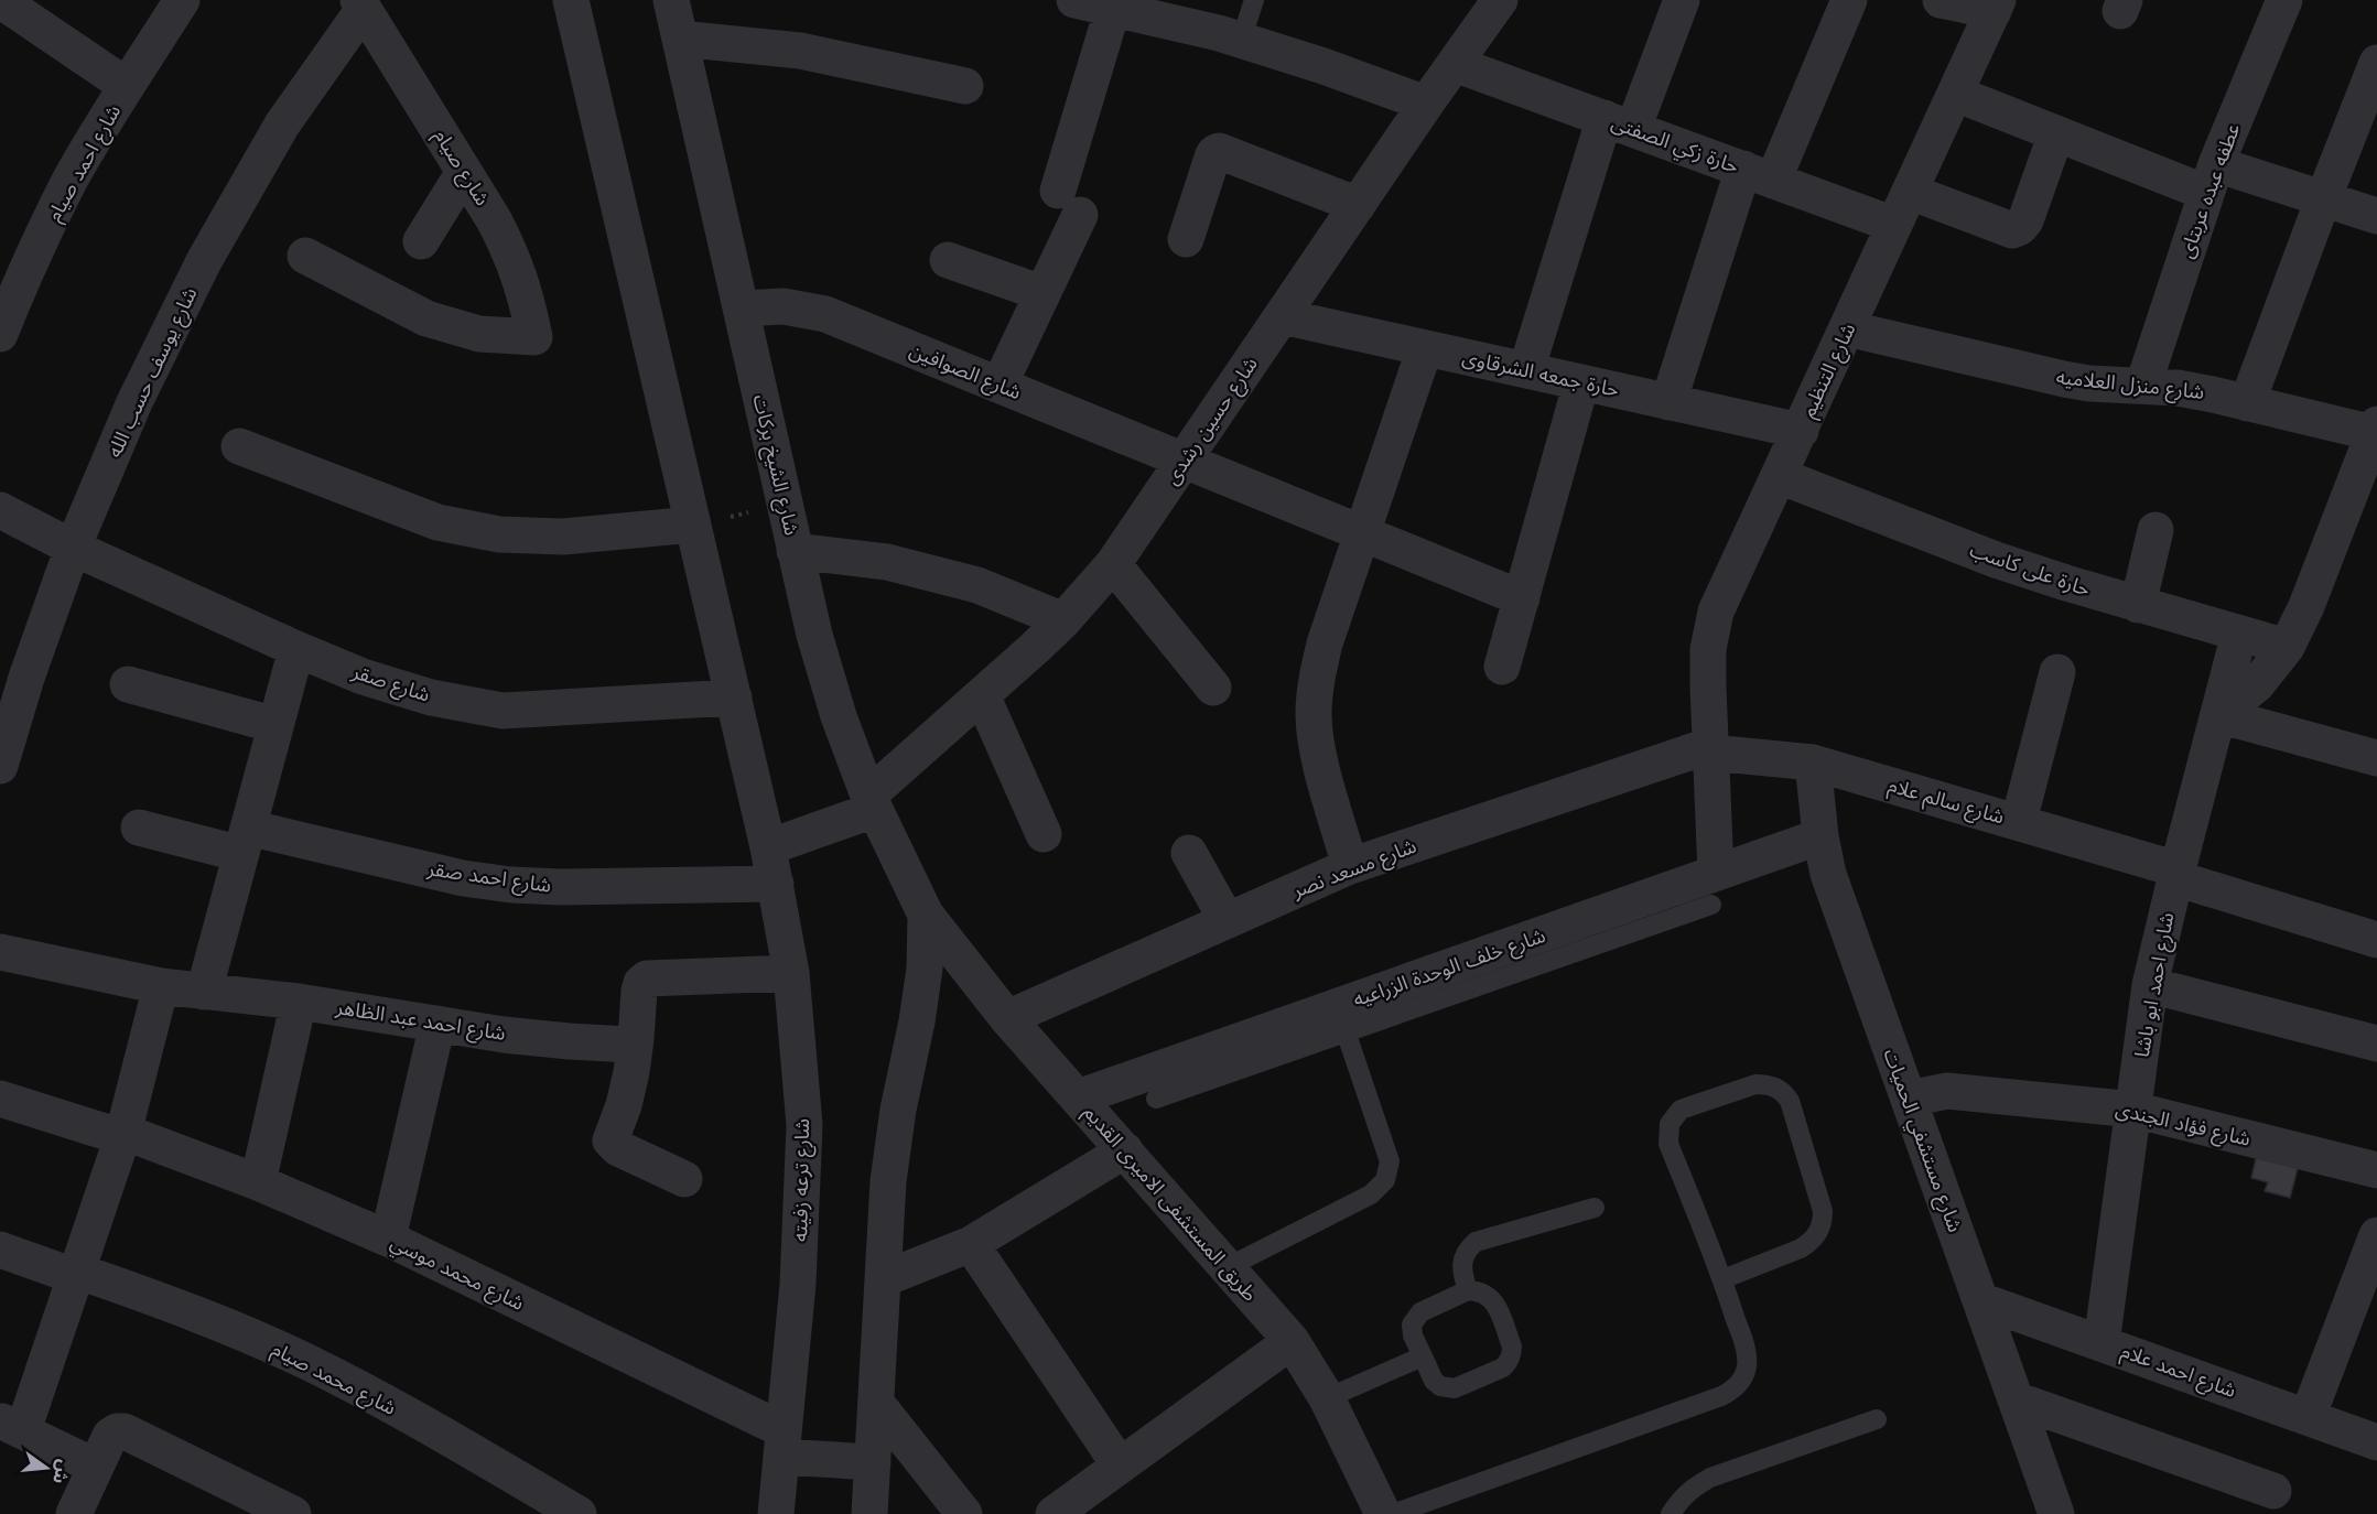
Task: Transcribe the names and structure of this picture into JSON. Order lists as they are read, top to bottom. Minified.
{"streets":{"street":["حارة زكي الصفتى","شارع احمد صيام","شارع صيام","عطفه عبده عربتاى","شارع التنظيم","شارع الصوافين","شارع يوسف حسب الله","حارة جمعه الشرقاوى","شارع منزل العلاميه","شارع حسين رشدى","شارع الشيخ بركات","حارة على كاسب","شارع صقر","شارع سالم علام","شارع مسعد نصر","شارع احمد صقر","شارع خلف الوحدة الزراعيه","شارع احمد ابو باشا","شارع احمد عبد الظاهر","شارع فؤاد الجندى","شارع مستشفي الحميات","شارع ترعه زفيته","طريق المستشفى الاميرى القديم","شارع محمد موسي","شارع احمد علام","شارع محمد صيام"]},"crossings":[["حارة زكي الصفتى","شارع التنظيم"],["حارة زكي الصفتى","شارع حسين رشدى"],["شارع صيام","شارع يوسف حسب الله"],["عطفه عبده عربتاى","شارع منزل العلاميه"],["شارع التنظيم","حارة جمعه الشرقاوى"],["شارع التنظيم","شارع منزل العلاميه"],["شارع التنظيم","حارة على كاسب"],["شارع التنظيم","شارع سالم علام"],["شارع التنظيم","شارع مسعد نصر"],["شارع التنظيم","شارع خلف الوحدة الزراعيه"],["شارع الصوافين","شارع حسين رشدى"],["شارع الصوافين","شارع الشيخ بركات"],["شارع يوسف حسب الله","شارع صقر"],["حارة جمعه الشرقاوى","شارع حسين رشدى"],["شارع حسين رشدى","شارع الشيخ بركات"],["شارع الشيخ بركات","طريق المستشفى الاميرى القديم"],["حارة على كاسب","شارع احمد ابو باشا"],["شارع سالم علام","شارع مسعد نصر"],["شارع سالم علام","شارع احمد ابو باشا"],["شارع سالم علام","شارع مستشفي الحميات"],["شارع مسعد نصر","طريق المستشفى الاميرى القديم"],["شارع احمد صقر","شارع ترعه زفيته"],["شارع خلف الوحدة الزراعيه","شارع مستشفي الحميات"],["شارع خلف الوحدة الزراعيه","طريق المستشفى الاميرى القديم"],["شارع احمد ابو باشا","شارع فؤاد الجندى"],["شارع احمد ابو باشا","شارع احمد علام"],["شارع فؤاد الجندى","شارع مستشفي الحميات"],["شارع مستشفي الحميات","شارع احمد علام"],["شارع ترعه زفيته","شارع محمد موسي"]],"north":"right"}
